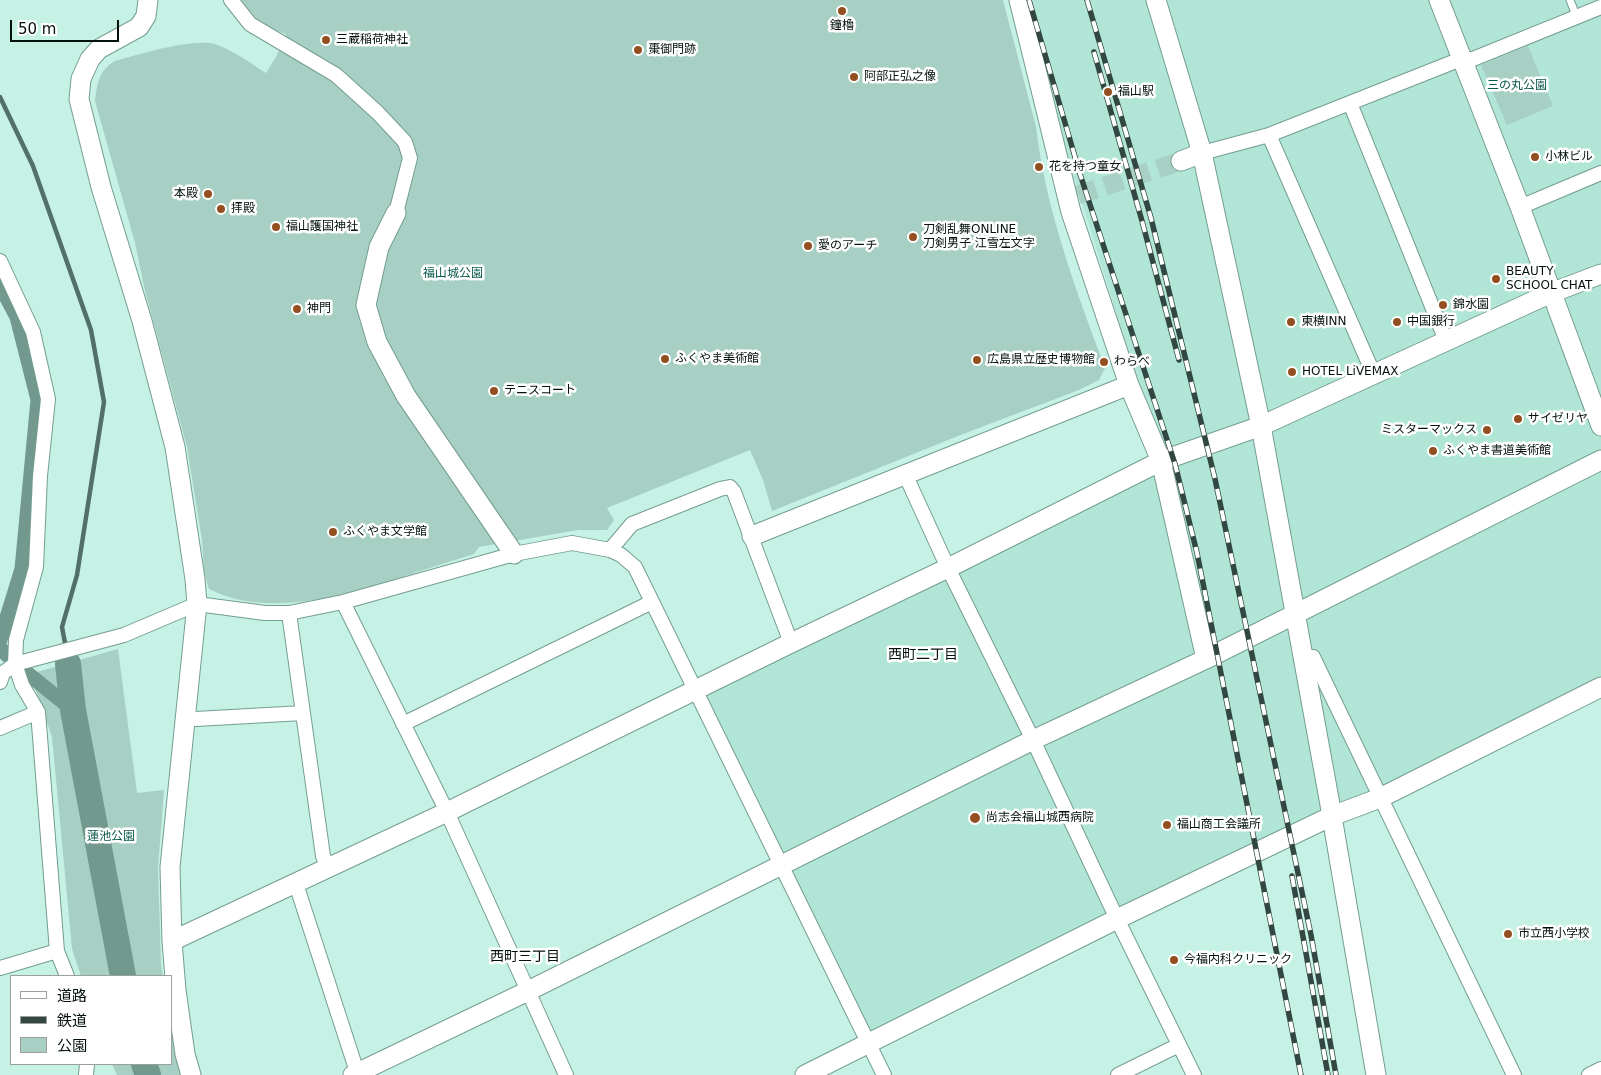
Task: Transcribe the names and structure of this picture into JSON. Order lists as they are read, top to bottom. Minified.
{"districts":["西町二丁目","西町三丁目"],"parks":["三の丸公園","福山城公園","蓮池公園"],"places":["鐘櫓","三蔵稲荷神社","棗御門跡","阿部正弘之像","福山駅","小林ビル","花を持つ童女","本殿","拝殿","福山護国神社","刀剣乱舞ONLINE 刀剣男子 江雪左文字","愛のアーチ","BEAUTY SCHOOL CHAT","錦水園","神門","東横INN","中国銀行","ふくやま美術館","広島県立歴史博物館","わらべ","HOTEL LiVEMAX","テニスコート","サイゼリヤ","ミスターマックス","ふくやま書道美術館","ふくやま文学館","尚志会福山城西病院","福山商工会議所","市立西小学校","今福内科クリニック"],"legend":["道路","鉄道","公園"],"scale_bar":"50 m"}
